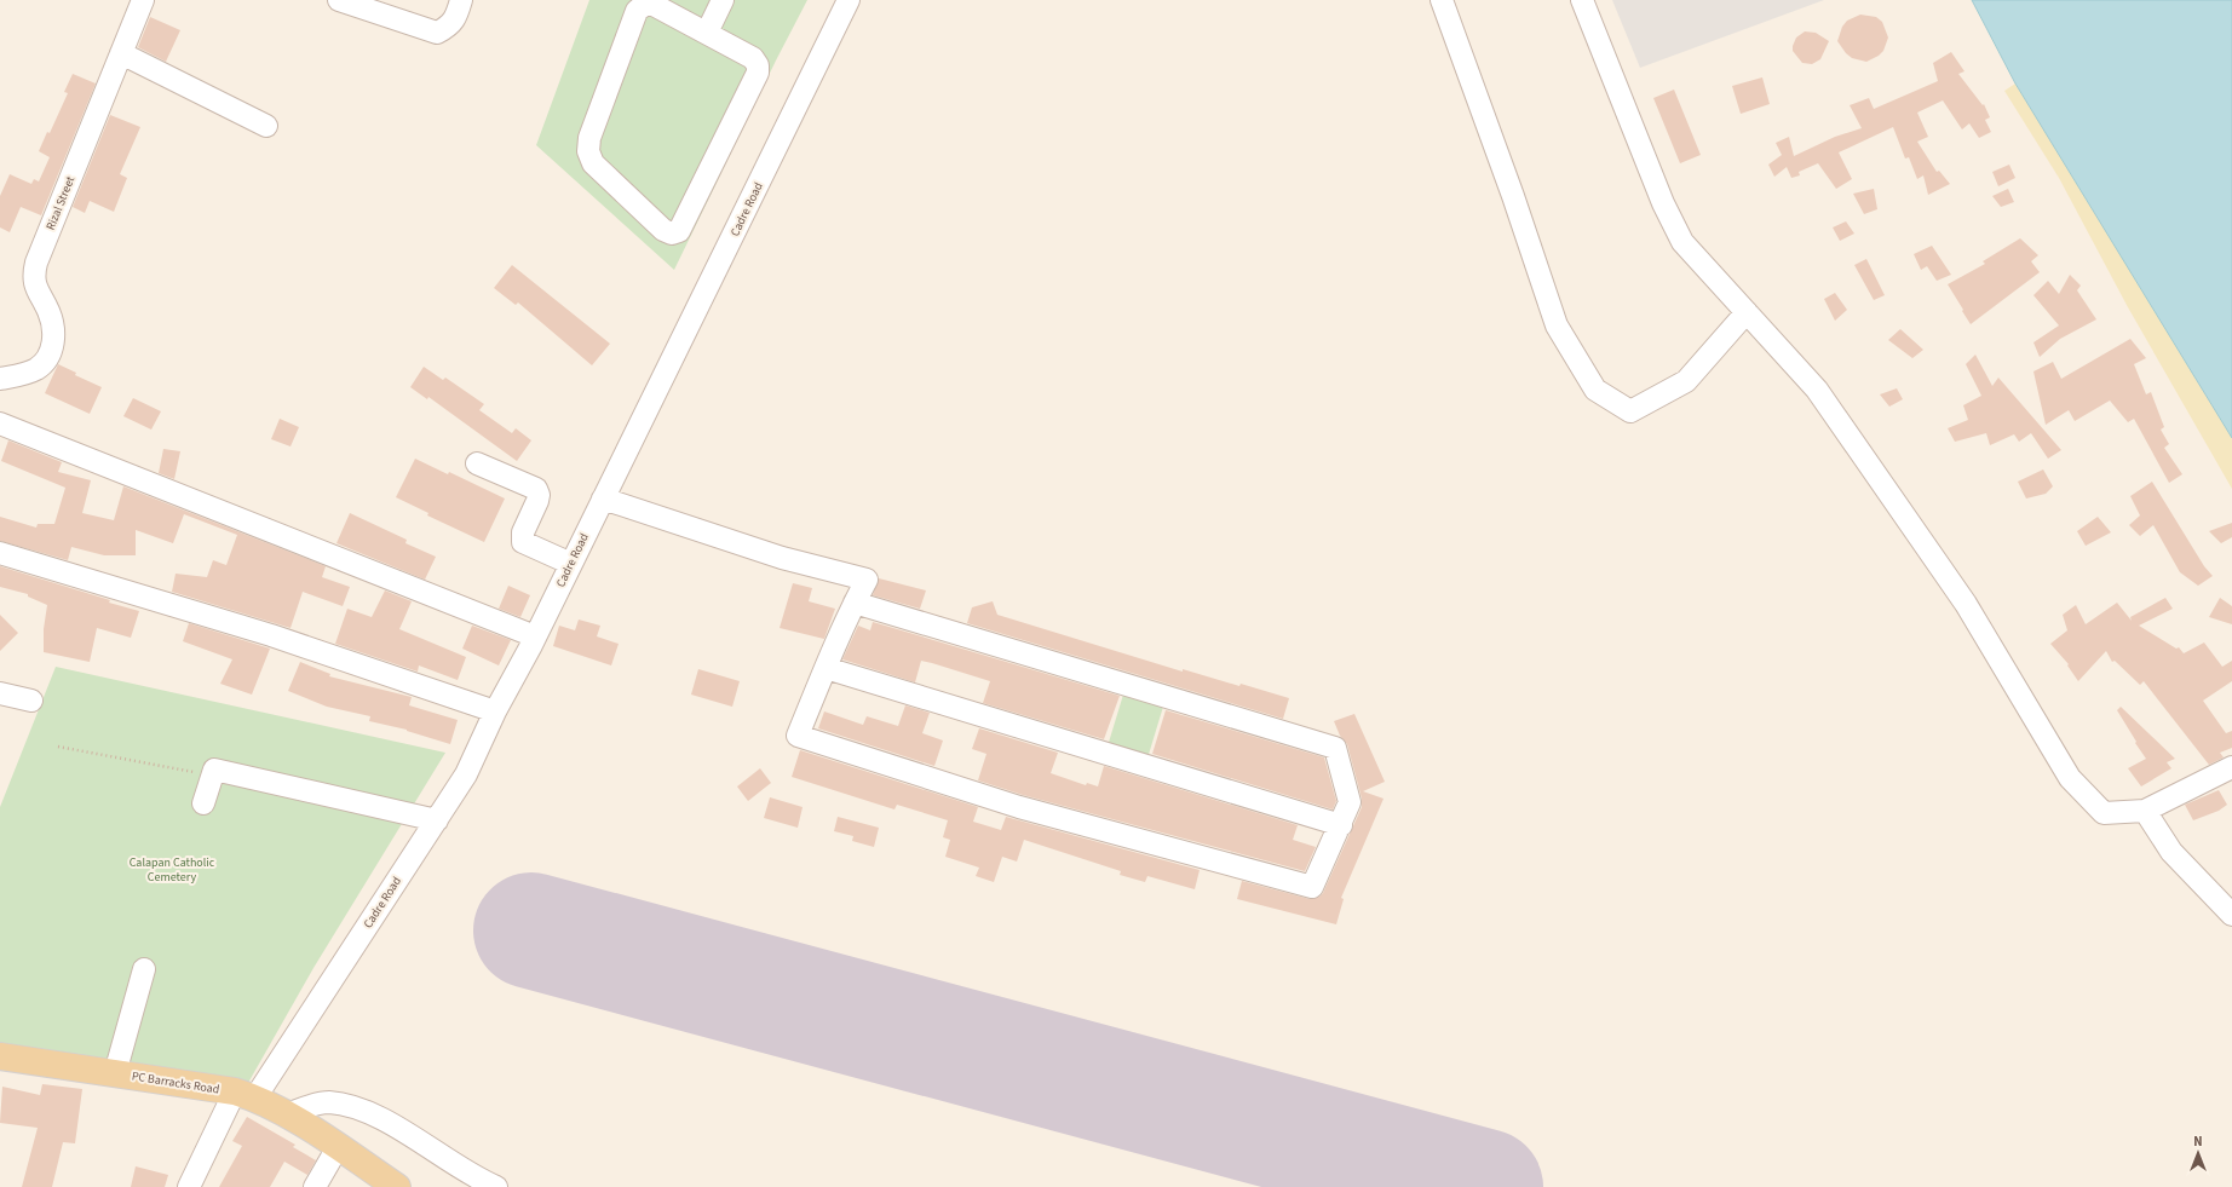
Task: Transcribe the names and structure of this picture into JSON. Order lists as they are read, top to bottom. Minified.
{"streets":{"main road":["PC Barracks Road"],"street":["Rizal Street","Cadre Road"]},"crossings":[["Cadre Road","PC Barracks Road"]],"parks":["Calapan Catholic Cemetery"],"north":"top"}
